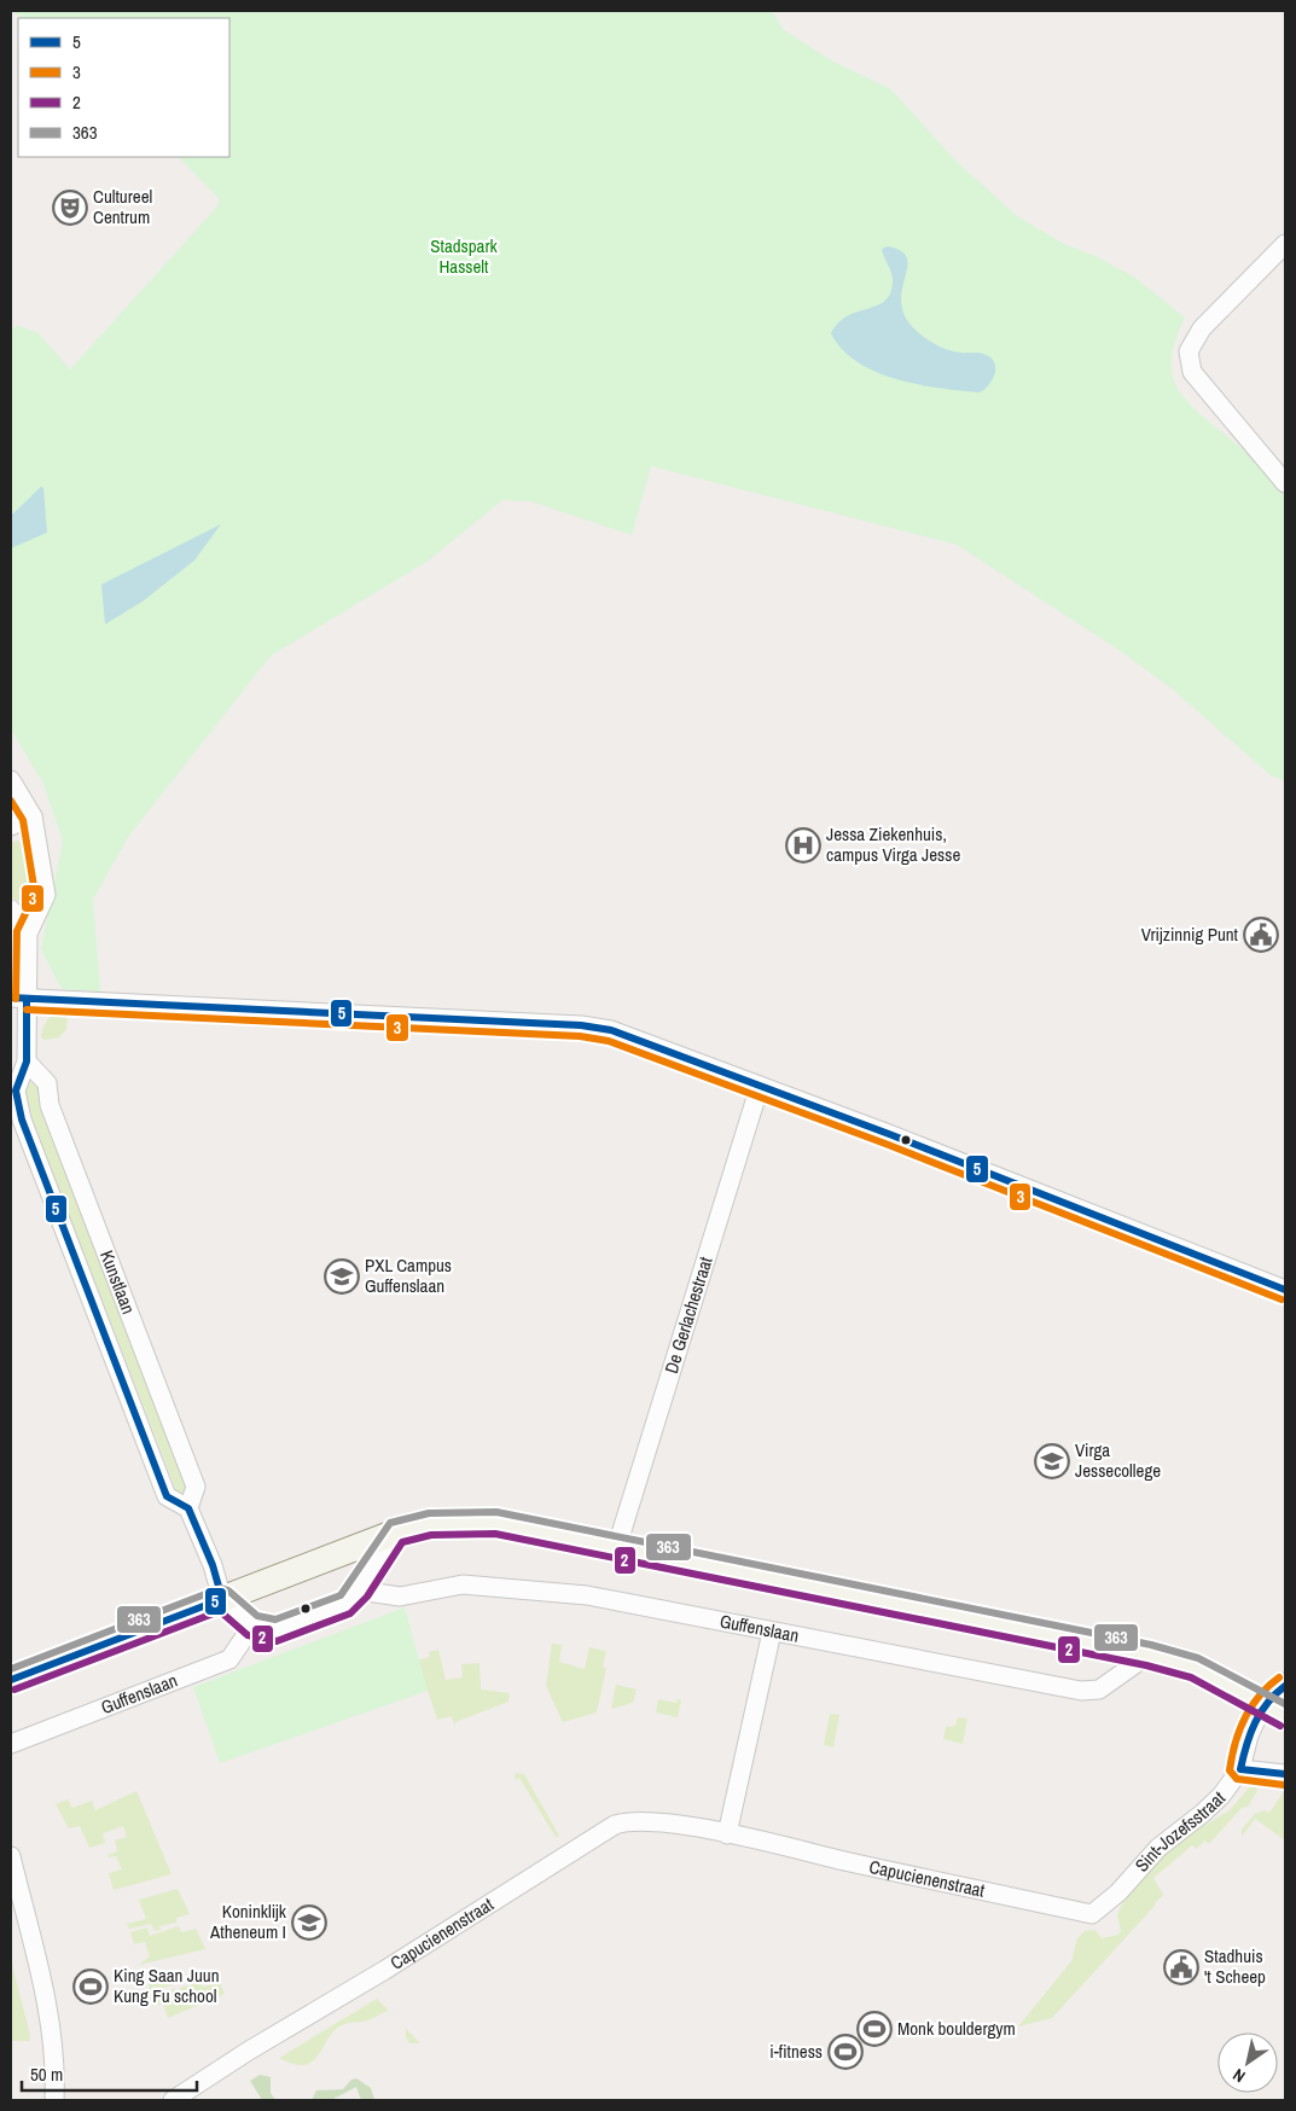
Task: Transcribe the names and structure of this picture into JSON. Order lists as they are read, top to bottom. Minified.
{"streets":{"street":["Kunstlaan","De Gerlachestraat","Guffenslaan","Sint-Jozefsstraat","Capucienenstraat"]},"crossings":[["Sint-Jozefsstraat","Capucienenstraat"]],"parks":["Stadspark Hasselt"],"places":{"theatre":["Cultureel Centrum"],"hospital":["Jessa Ziekenhuis, campus Virga Jesse"],"public building":["Vrijzinnig Punt","Stadhuis 't Scheep"],"school or university":["PXL Campus Guffenslaan","Virga Jessecollege","Koninklijk Atheneum I"],"sports":["King Saan Juun Kung Fu school","Monk bouldergym","i-fitness"]},"lines":["transit line 3","transit line 5","transit line 363","transit line 2"],"legend":["5","3","2","363"],"scale_bar":"50 m","north":"bottom left"}
